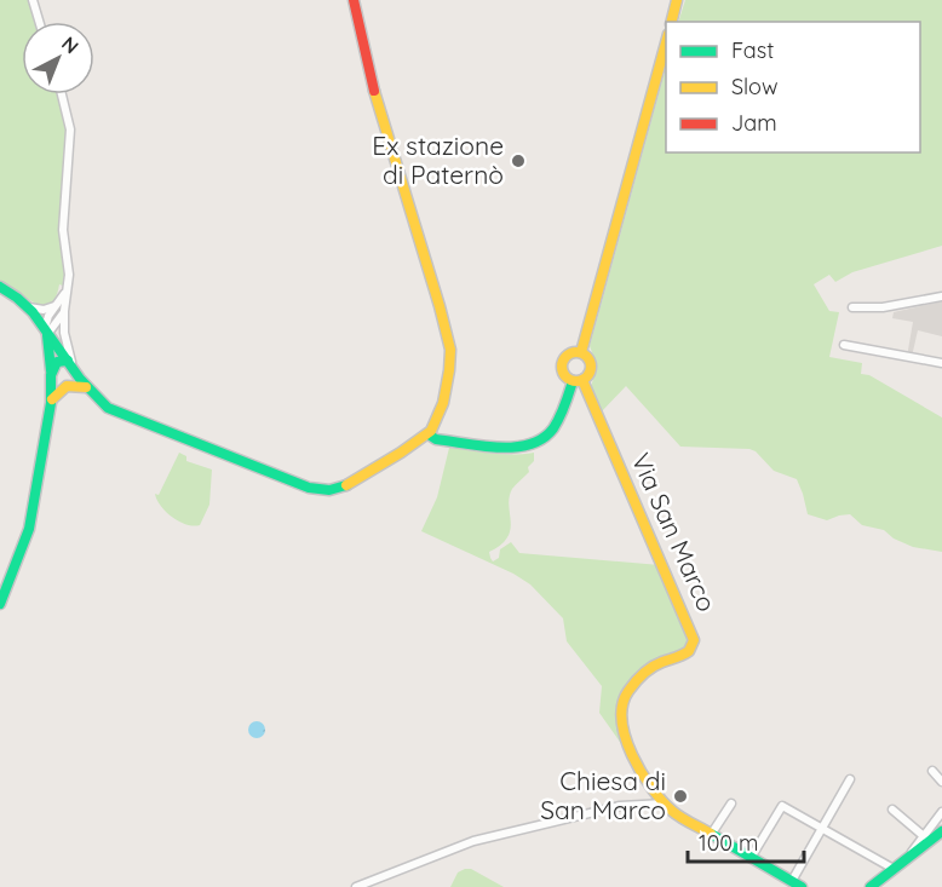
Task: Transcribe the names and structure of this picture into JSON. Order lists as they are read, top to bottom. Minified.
{"streets":{"street":["Via San Marco"]},"places":["Ex stazione di Paternò","Chiesa di San Marco"],"legend":["Fast","Slow","Jam"],"scale_bar":"100 m","north":"top right"}
